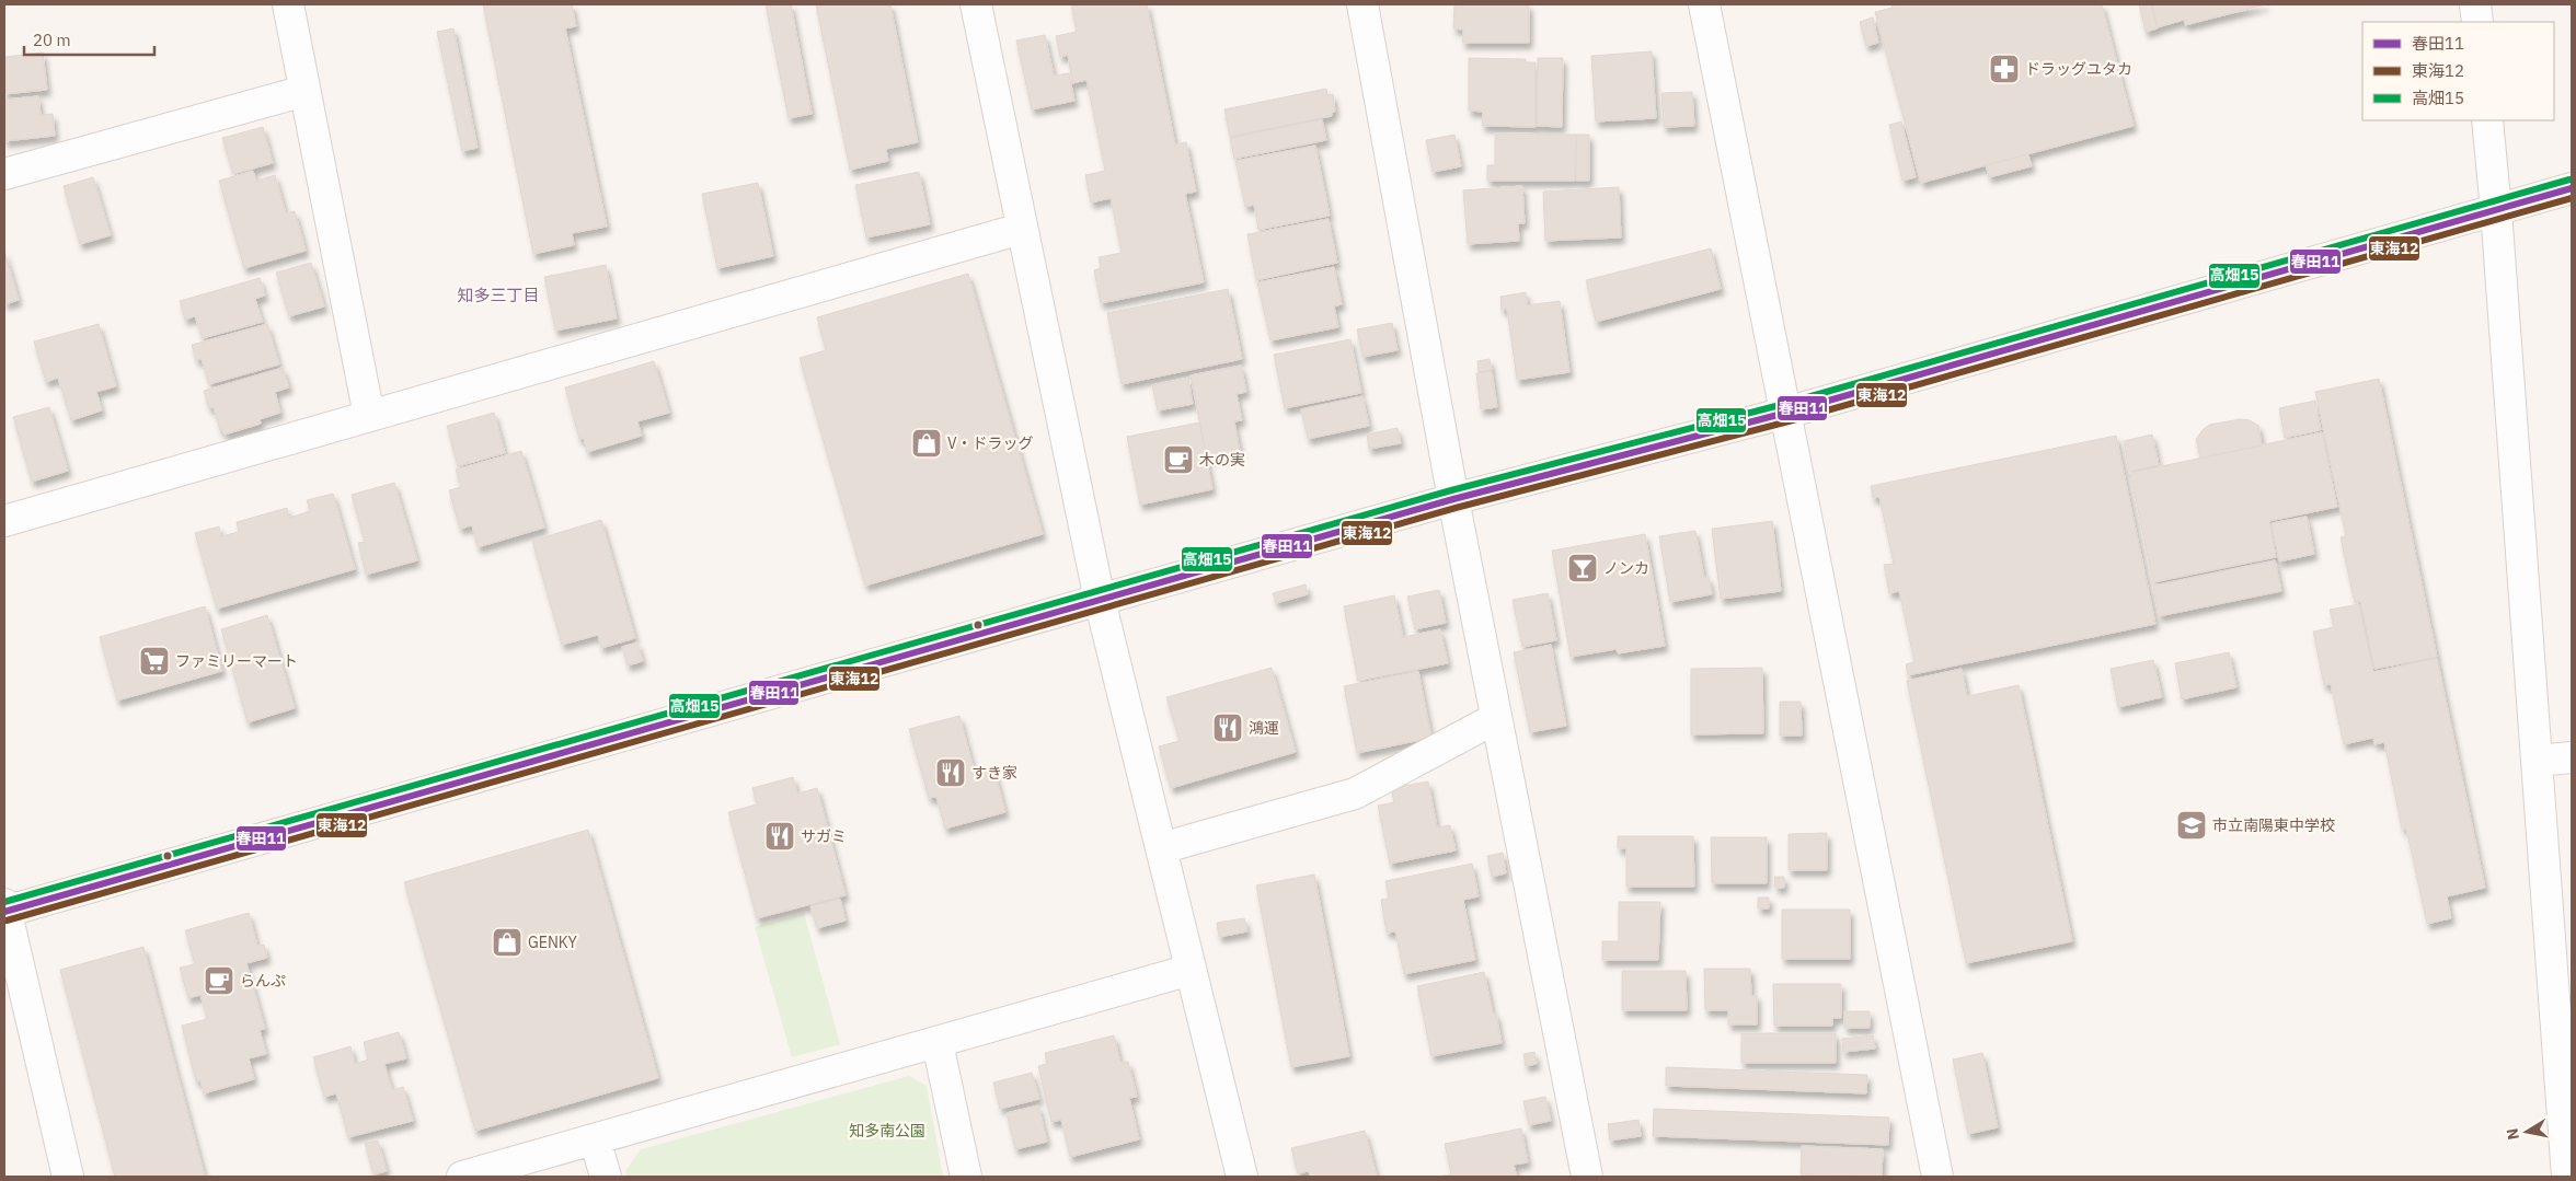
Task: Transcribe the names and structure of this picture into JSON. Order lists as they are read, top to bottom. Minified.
{"districts":["知多三丁目"],"parks":["知多南公園"],"places":{"pharmacy":["ドラッグユタカ"],"shop":["V・ドラッグ","GENKY"],"cafe":["木の実","らんぷ"],"bar":["ノンカ"],"supermarket":["ファミリーマート"],"restaurant":["鴻運","すき家","サガミ"],"school or university":["市立南陽東中学校"]},"lines":["transit line 高畑15","transit line 春田11","transit line 東海12"],"legend":["春田11","東海12","高畑15"],"scale_bar":"20 m","north":"left"}
